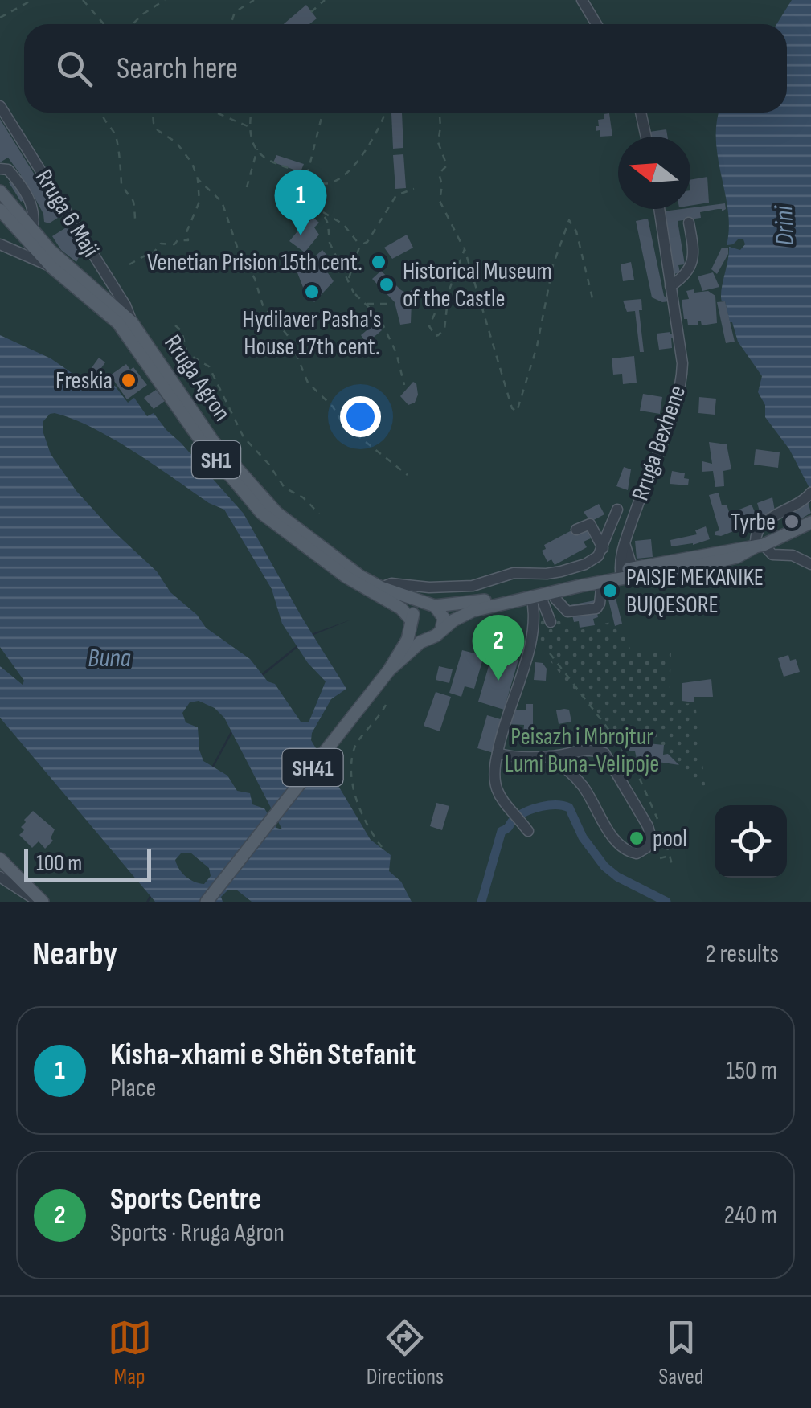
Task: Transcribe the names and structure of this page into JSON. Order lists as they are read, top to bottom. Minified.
{"streets":{"main road":["Rruga Agron","SH1","SH41"],"street":["Rruga 6 Maji","Rruga Bexhene"]},"crossings":[["Rruga 6 Maji","Rruga Agron"],["Rruga Agron","Rruga Bexhene"],["Rruga Agron","SH1"],["Rruga Agron","SH41"]],"water":["Drini","Buna"],"parks":["Peisazh i Mbrojtur Lumi Buna-Velipoje"],"places":["Venetian Prision 15th cent.","Historical Museum of the Castle","Hydilaver Pasha's House 17th cent.","Freskia","Tyrbe","PAISJE MEKANIKE BUJQESORE","pool"],"scale_bar":"100 m","north":"left","page":{"search":"Search here","pins":["1","2"],"scale":"100 m","heading":["Nearby","2 results"],"list":[{"mark":"1","name":"Kisha-xhami e Shën Stefanit","note":"Place","value":"150 m"},{"mark":"2","name":"Sports Centre","note":"Sports · Rruga Agron","value":"240 m"}],"nav":["Map","Directions","Saved"]}}
